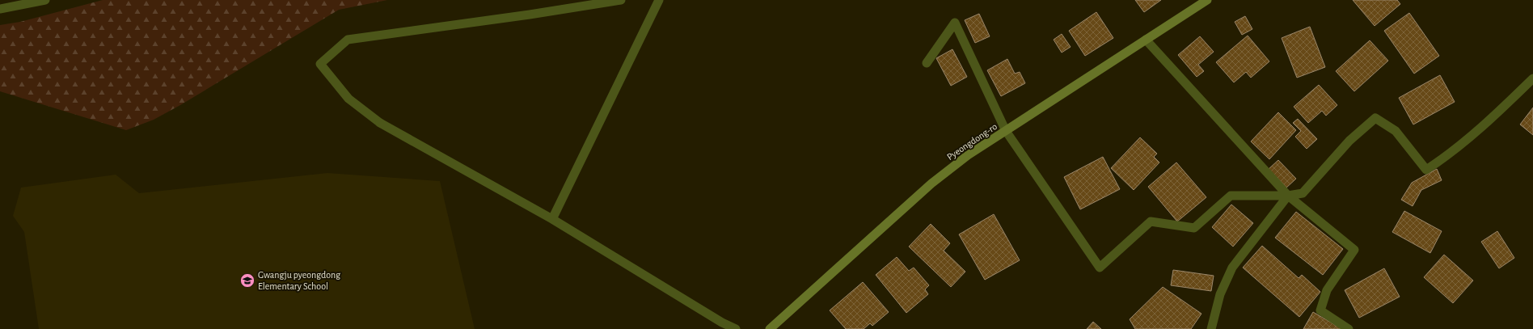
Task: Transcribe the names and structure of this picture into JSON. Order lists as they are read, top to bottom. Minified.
{"streets":{"main road":["Pyeongdong-ro"]},"places":{"school or university":["Gwangju pyeongdong Elementary School"]}}
